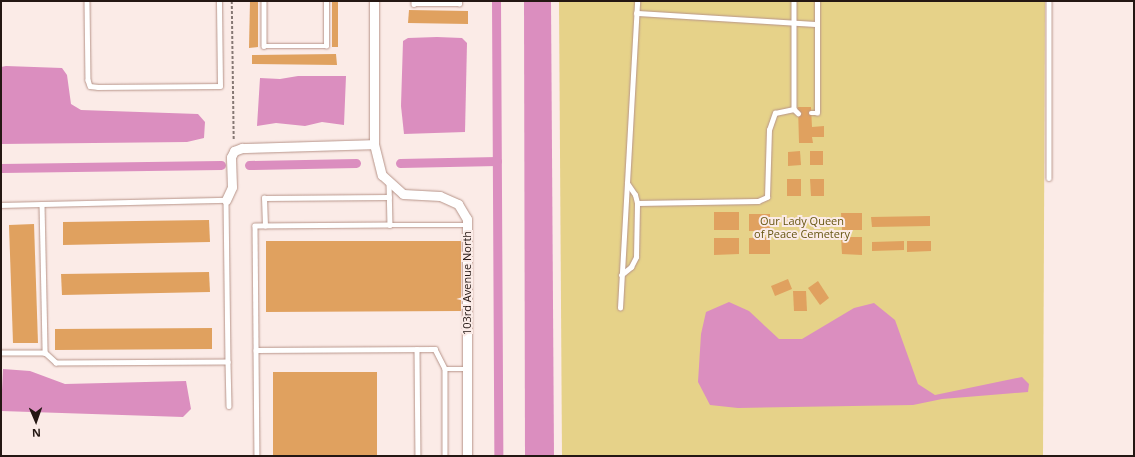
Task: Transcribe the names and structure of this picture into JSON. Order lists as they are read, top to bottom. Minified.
{"streets":{"street":["103rd Avenue North"]},"parks":["Our Lady Queen of Peace Cemetery"],"north":"bottom"}
